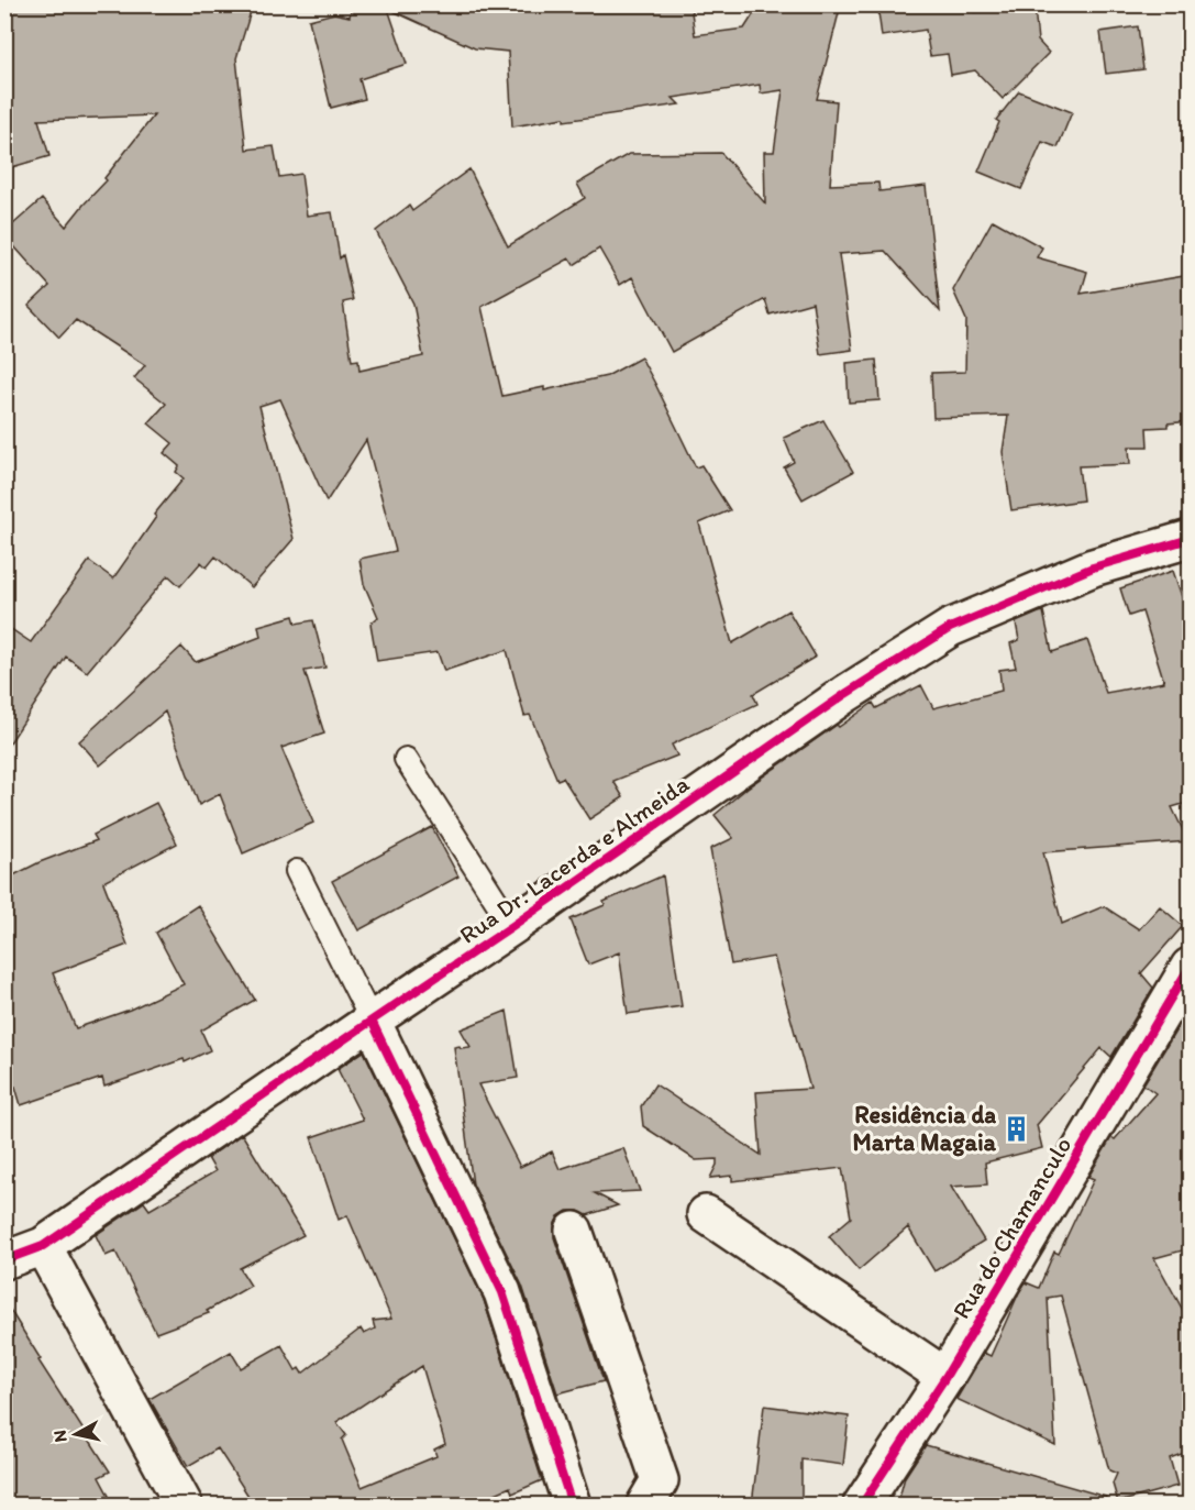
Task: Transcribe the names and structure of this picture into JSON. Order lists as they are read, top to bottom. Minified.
{"streets":{"street":["Rua Dr. Lacerda e Almeida","Rua do Chamanculo"]},"places":{"building":["Residência da Marta Magaia"]},"north":"left"}
